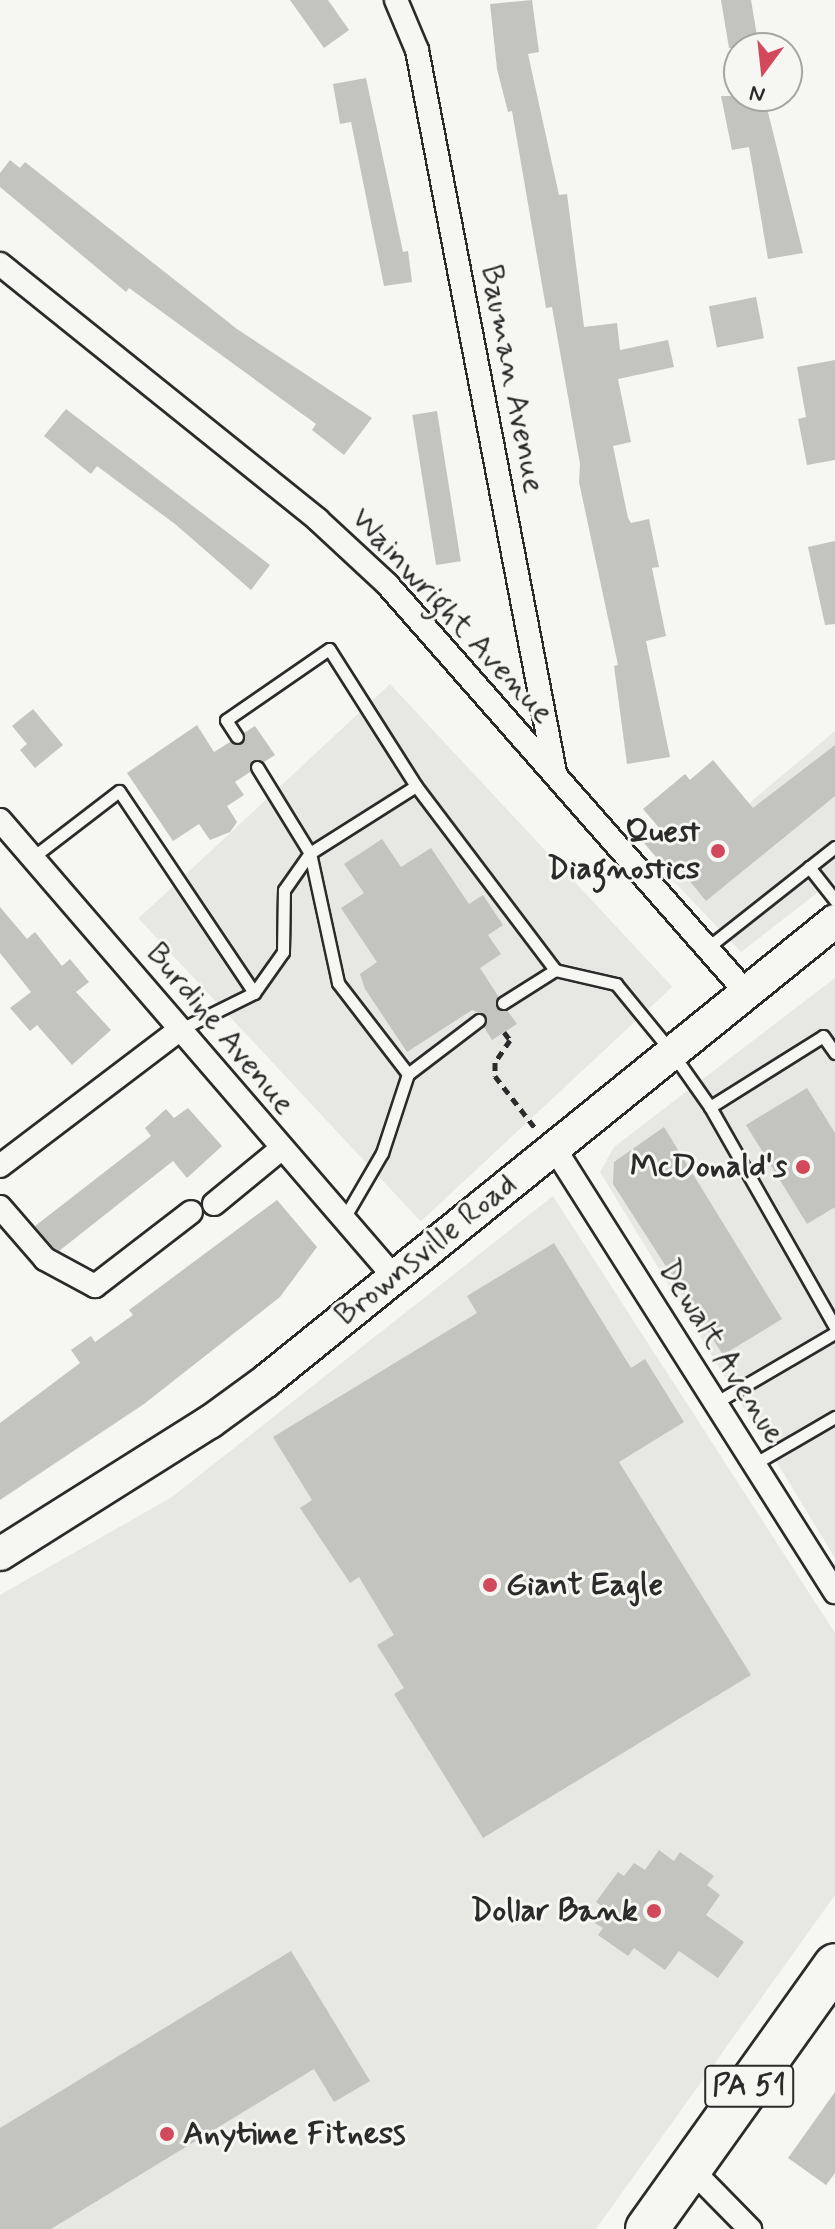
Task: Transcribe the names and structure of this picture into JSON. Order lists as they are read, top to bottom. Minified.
{"streets":{"highway":["PA 51"],"main road":["Brownsville Road"],"street":["Bauman Avenue","Wainwright Avenue","Burdine Avenue","Dewalt Avenue"]},"crossings":[["Bauman Avenue","Wainwright Avenue"],["Wainwright Avenue","Brownsville Road"],["Burdine Avenue","Brownsville Road"],["Brownsville Road","Dewalt Avenue"]],"places":["Quest Diagnostics","McDonald's","Giant Eagle","Dollar Bank","Anytime Fitness"],"north":"bottom"}
